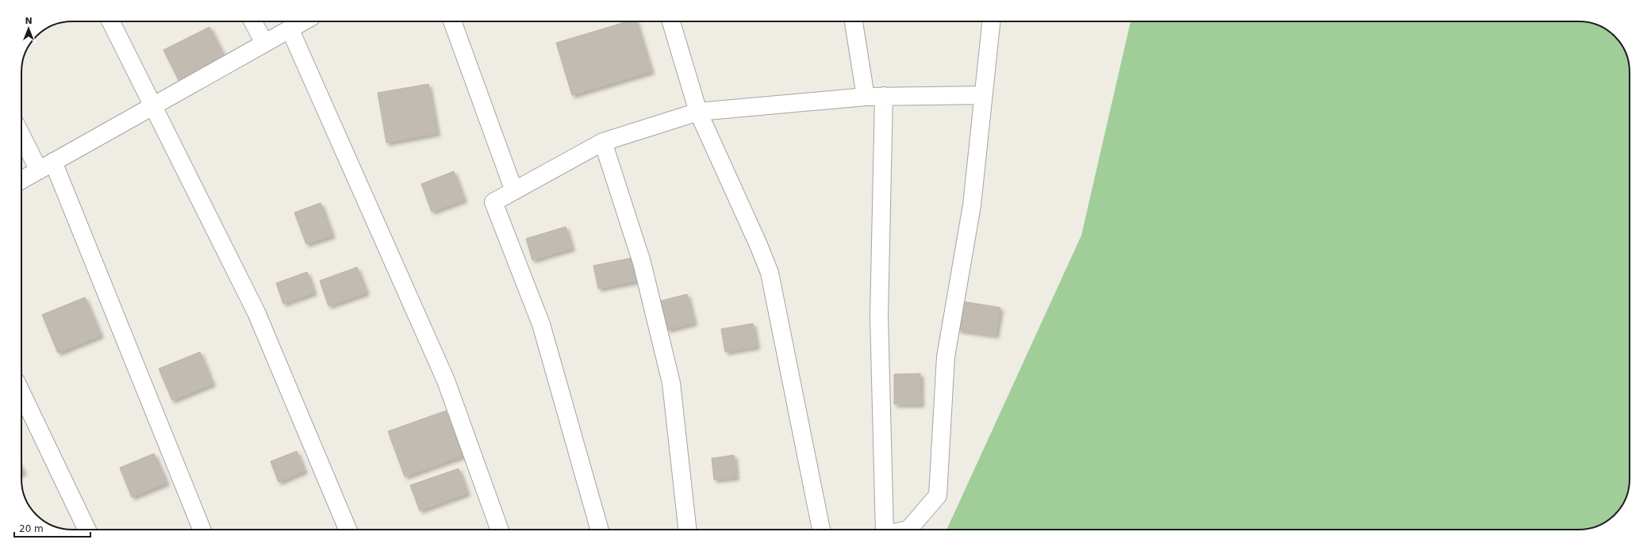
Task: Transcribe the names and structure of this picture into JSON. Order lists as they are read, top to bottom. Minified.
{"scale_bar":"20 m","north":"top"}
